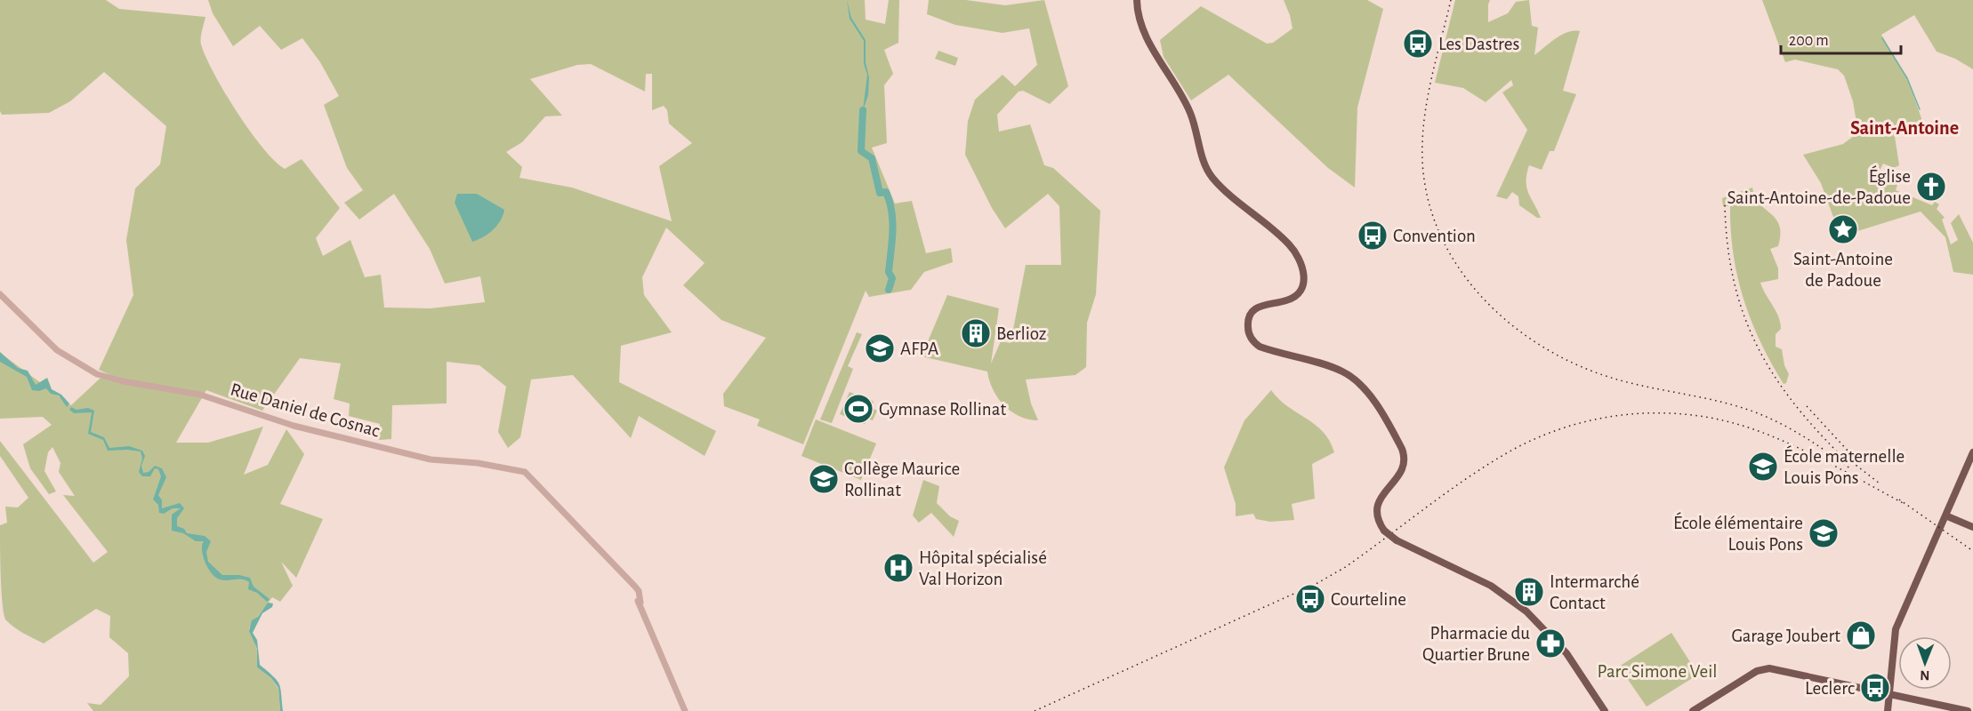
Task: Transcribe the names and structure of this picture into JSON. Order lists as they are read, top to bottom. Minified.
{"streets":{"street":["Rue Daniel de Cosnac"]},"districts":["Saint-Antoine"],"parks":["Parc Simone Veil"],"places":{"bus stop":["Les Dastres","Convention","Courteline","Leclerc"],"church":["Église Saint-Antoine-de-Padoue"],"place":["Saint-Antoine de Padoue"],"building":["Berlioz","Intermarché Contact"],"school or university":["AFPA","École maternelle Louis Pons","Collège Maurice Rollinat","École élémentaire Louis Pons"],"sports":["Gymnase Rollinat"],"hospital":["Hôpital spécialisé Val Horizon"],"shop":["Garage Joubert"],"pharmacy":["Pharmacie du Quartier Brune"]},"scale_bar":"200 m","north":"bottom"}
